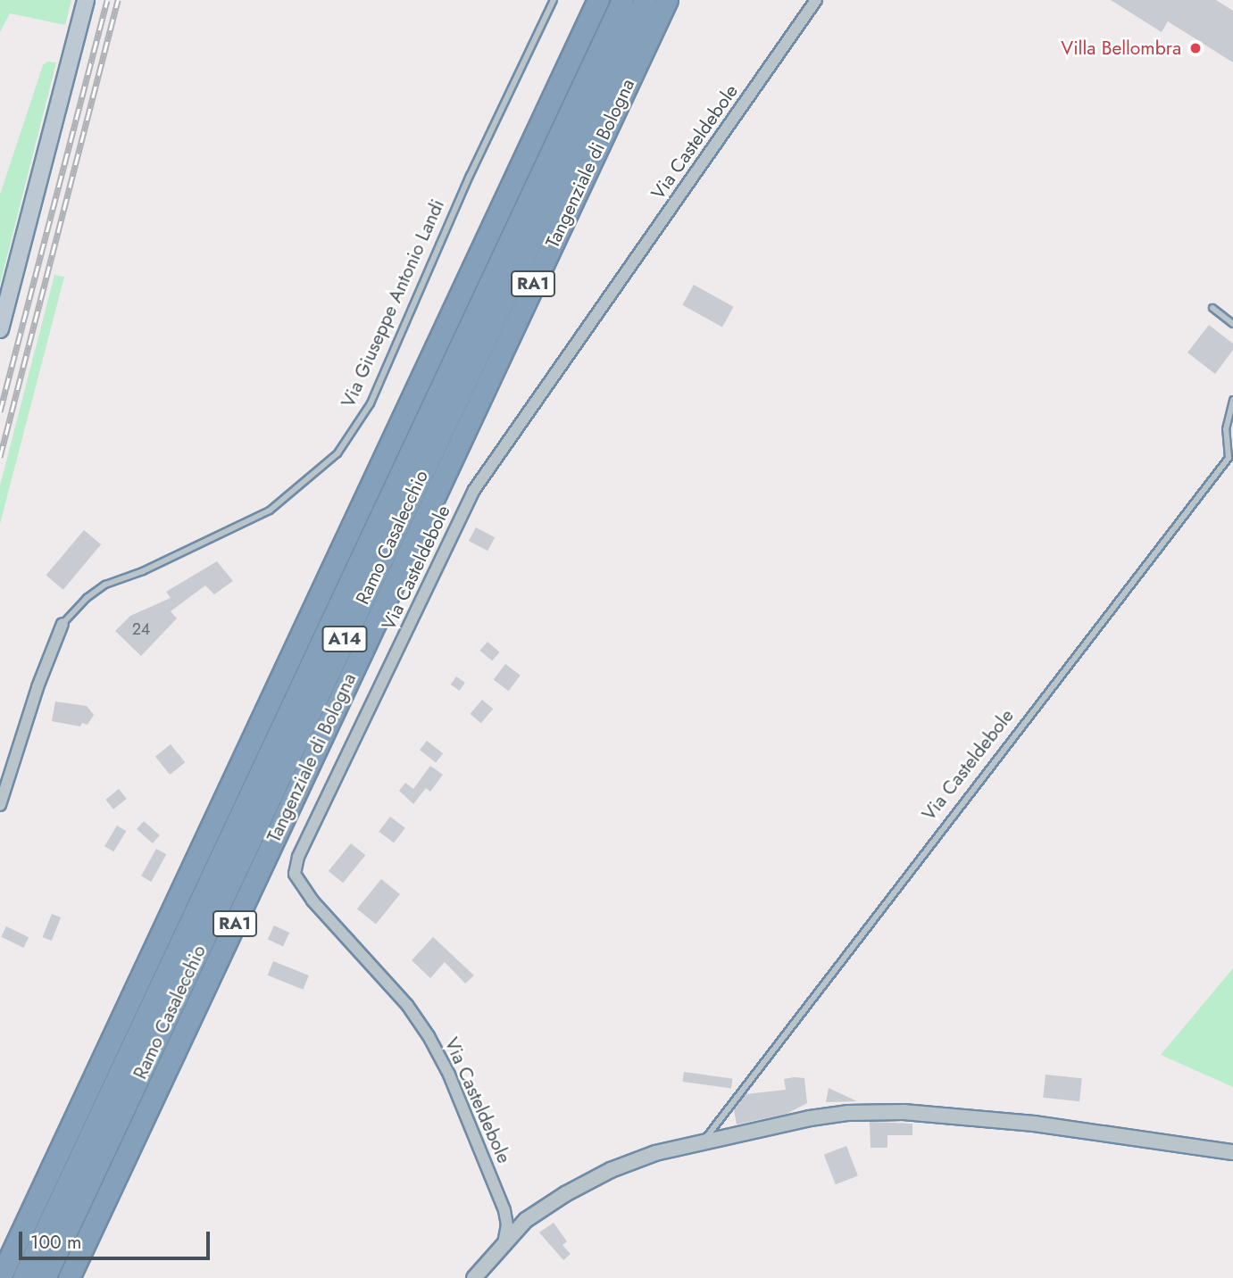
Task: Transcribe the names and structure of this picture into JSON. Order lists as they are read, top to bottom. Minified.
{"streets":{"highway":["Tangenziale di Bologna","RA1","Ramo Casalecchio","A14"],"street":["Via Casteldebole","Via Giuseppe Antonio Landi"]},"places":["Villa Bellombra"],"house_numbers":["24"],"scale_bar":"100 m"}
